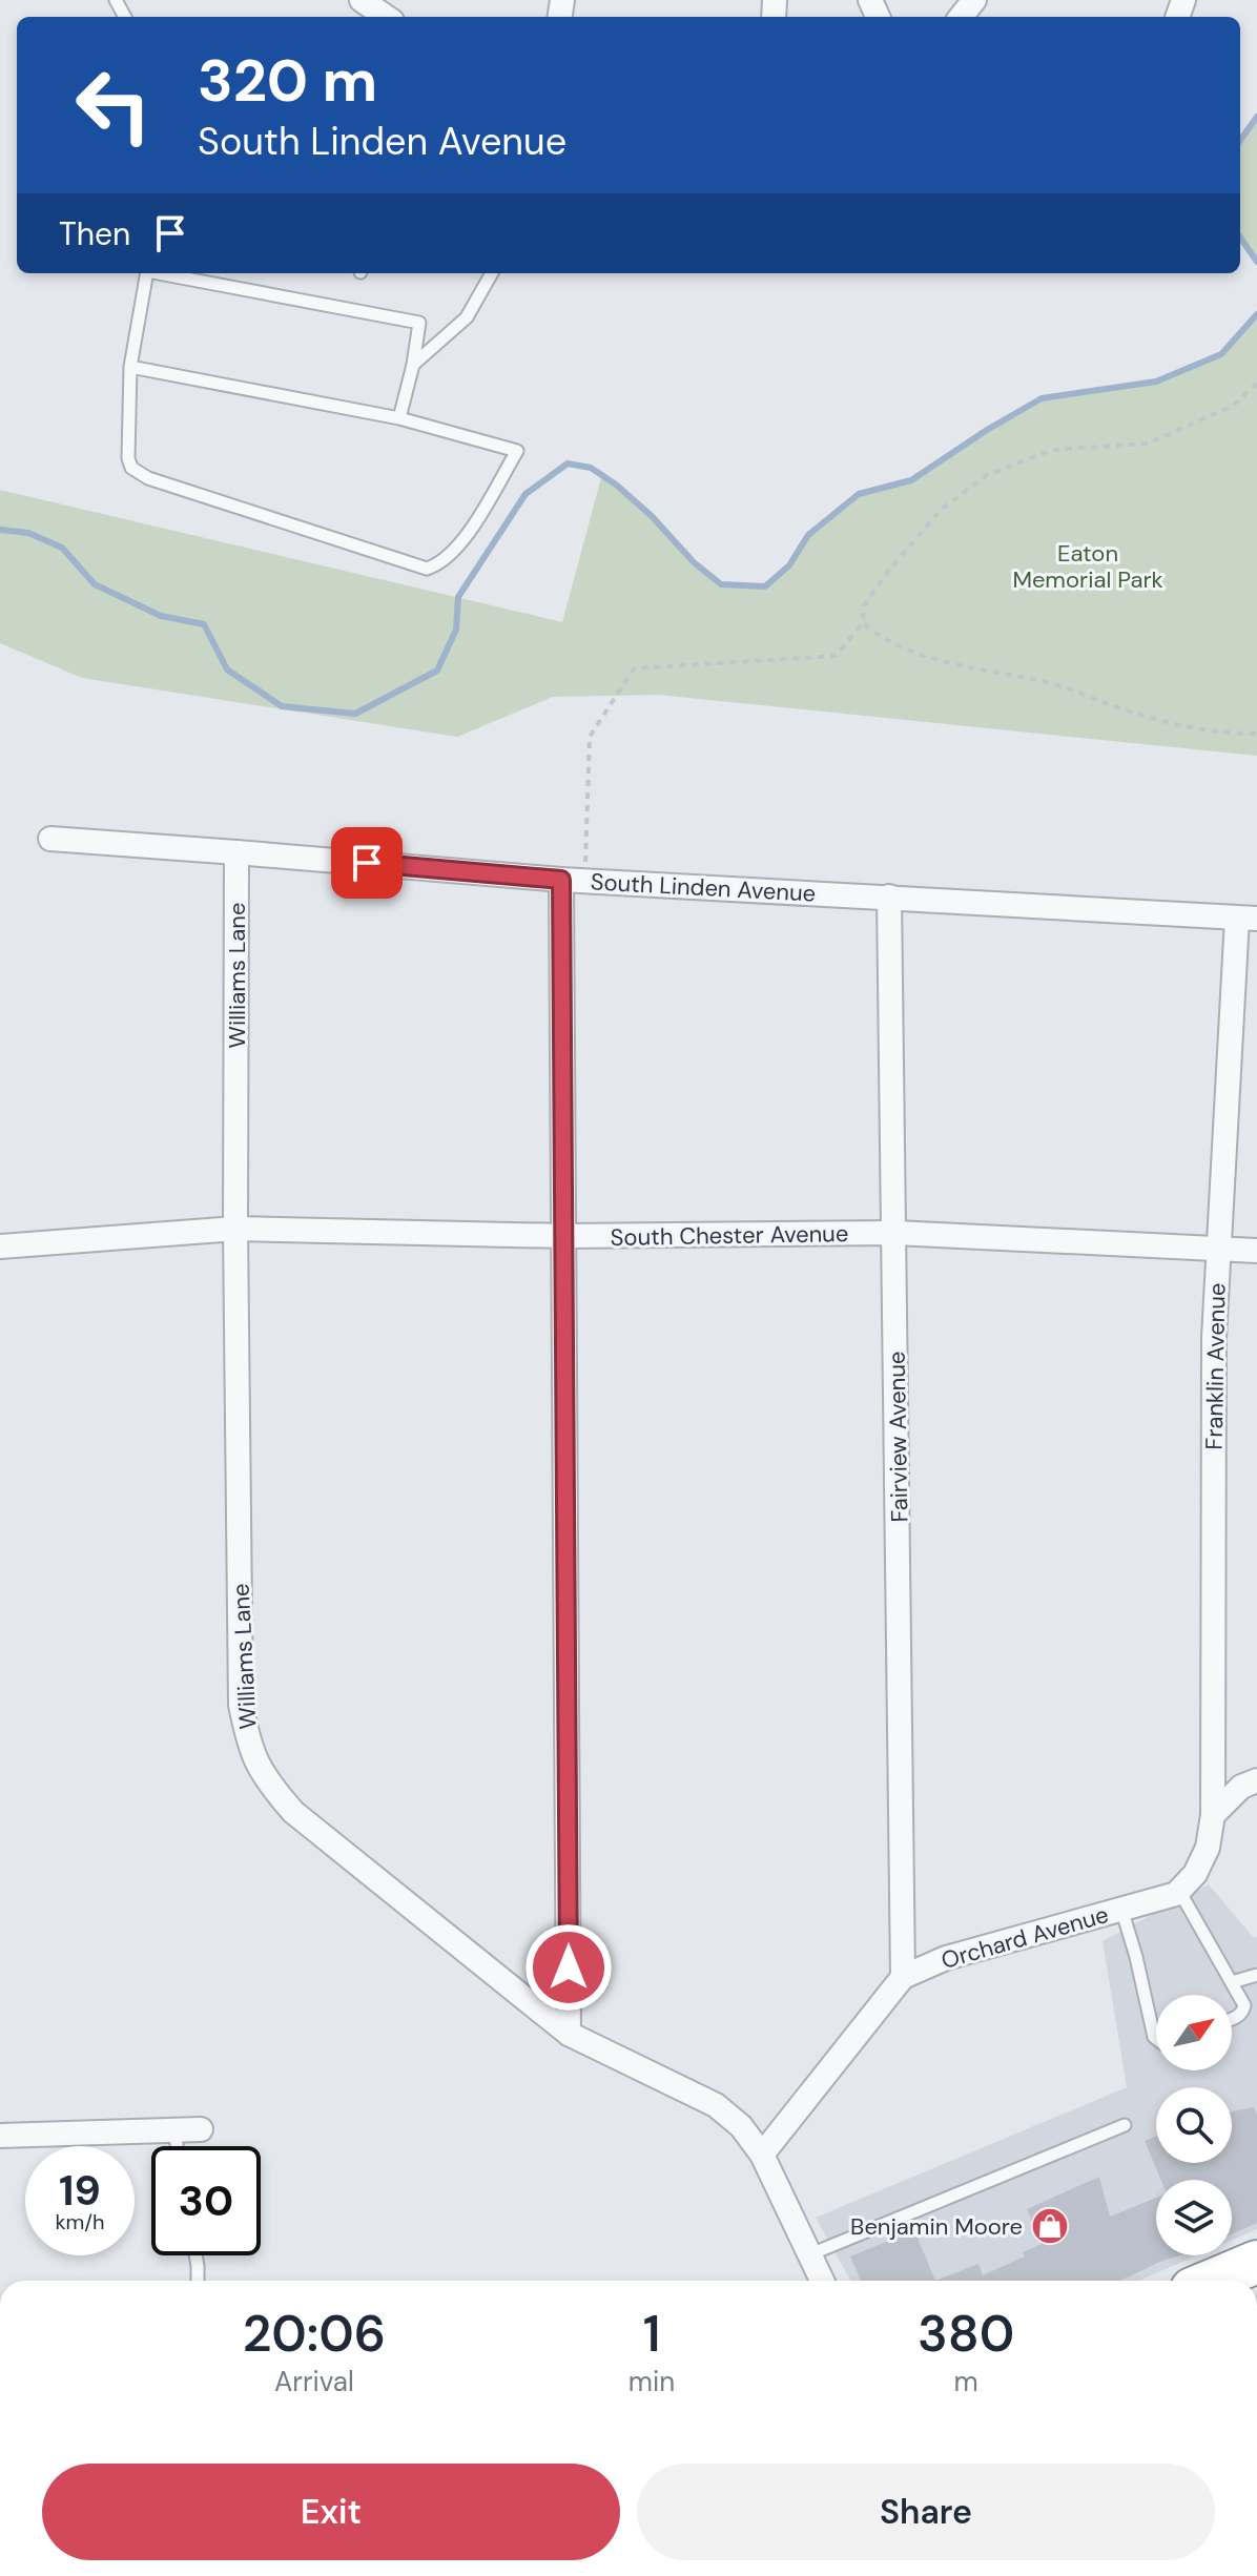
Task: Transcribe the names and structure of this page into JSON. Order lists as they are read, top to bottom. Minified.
{"streets":{"street":["South Linden Avenue","Williams Lane","South Chester Avenue","Franklin Avenue","Fairview Avenue","Orchard Avenue"]},"crossings":[["South Linden Avenue","Williams Lane"],["South Linden Avenue","Franklin Avenue"],["South Linden Avenue","Fairview Avenue"],["Williams Lane","South Chester Avenue"],["Williams Lane","Orchard Avenue"],["South Chester Avenue","Franklin Avenue"],["South Chester Avenue","Fairview Avenue"],["Fairview Avenue","Orchard Avenue"]],"parks":["Eaton Memorial Park"],"places":{"shop":["Benjamin Moore"]},"north":"top right","page":{"turn":["320 m","South Linden Avenue"],"then":"Then","speed":"19 km/h","limit":"30","eta":["20:06","Arrival","1","min","380","m"],"buttons":["Exit","Share"]}}
